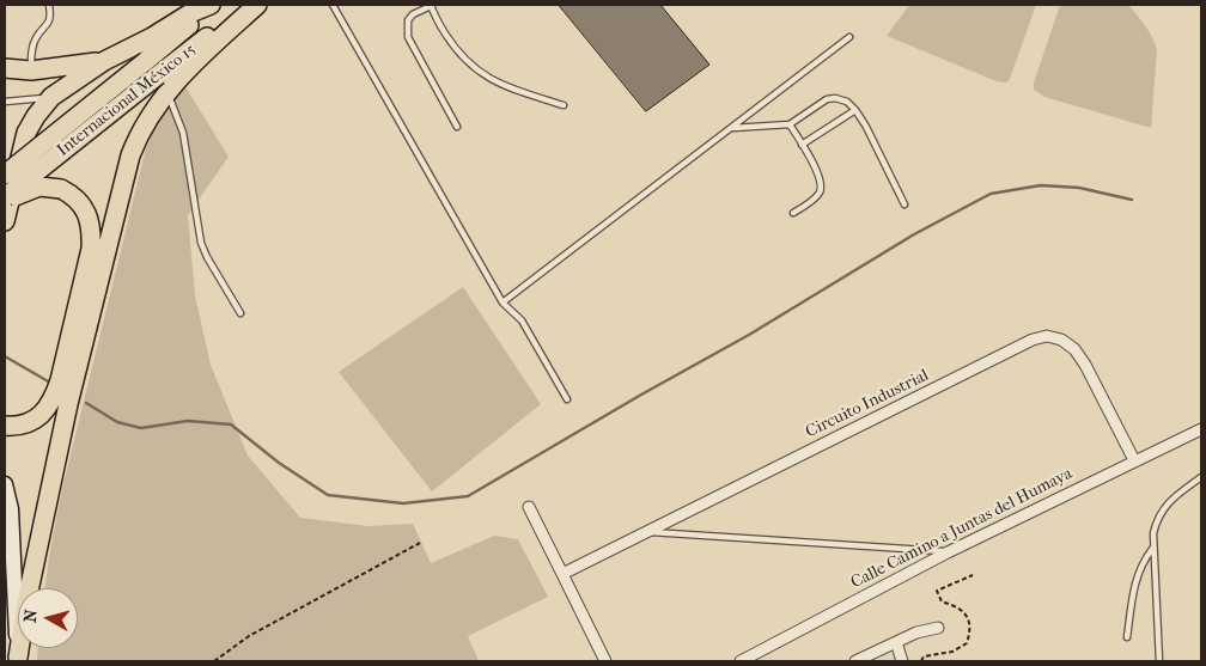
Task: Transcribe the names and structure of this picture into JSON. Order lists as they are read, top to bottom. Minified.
{"streets":{"main road":["Internacional México 15"],"street":["Circuito Industrial","Calle Camino a Juntas del Humaya"]},"crossings":[["Circuito Industrial","Calle Camino a Juntas del Humaya"]],"north":"left"}
